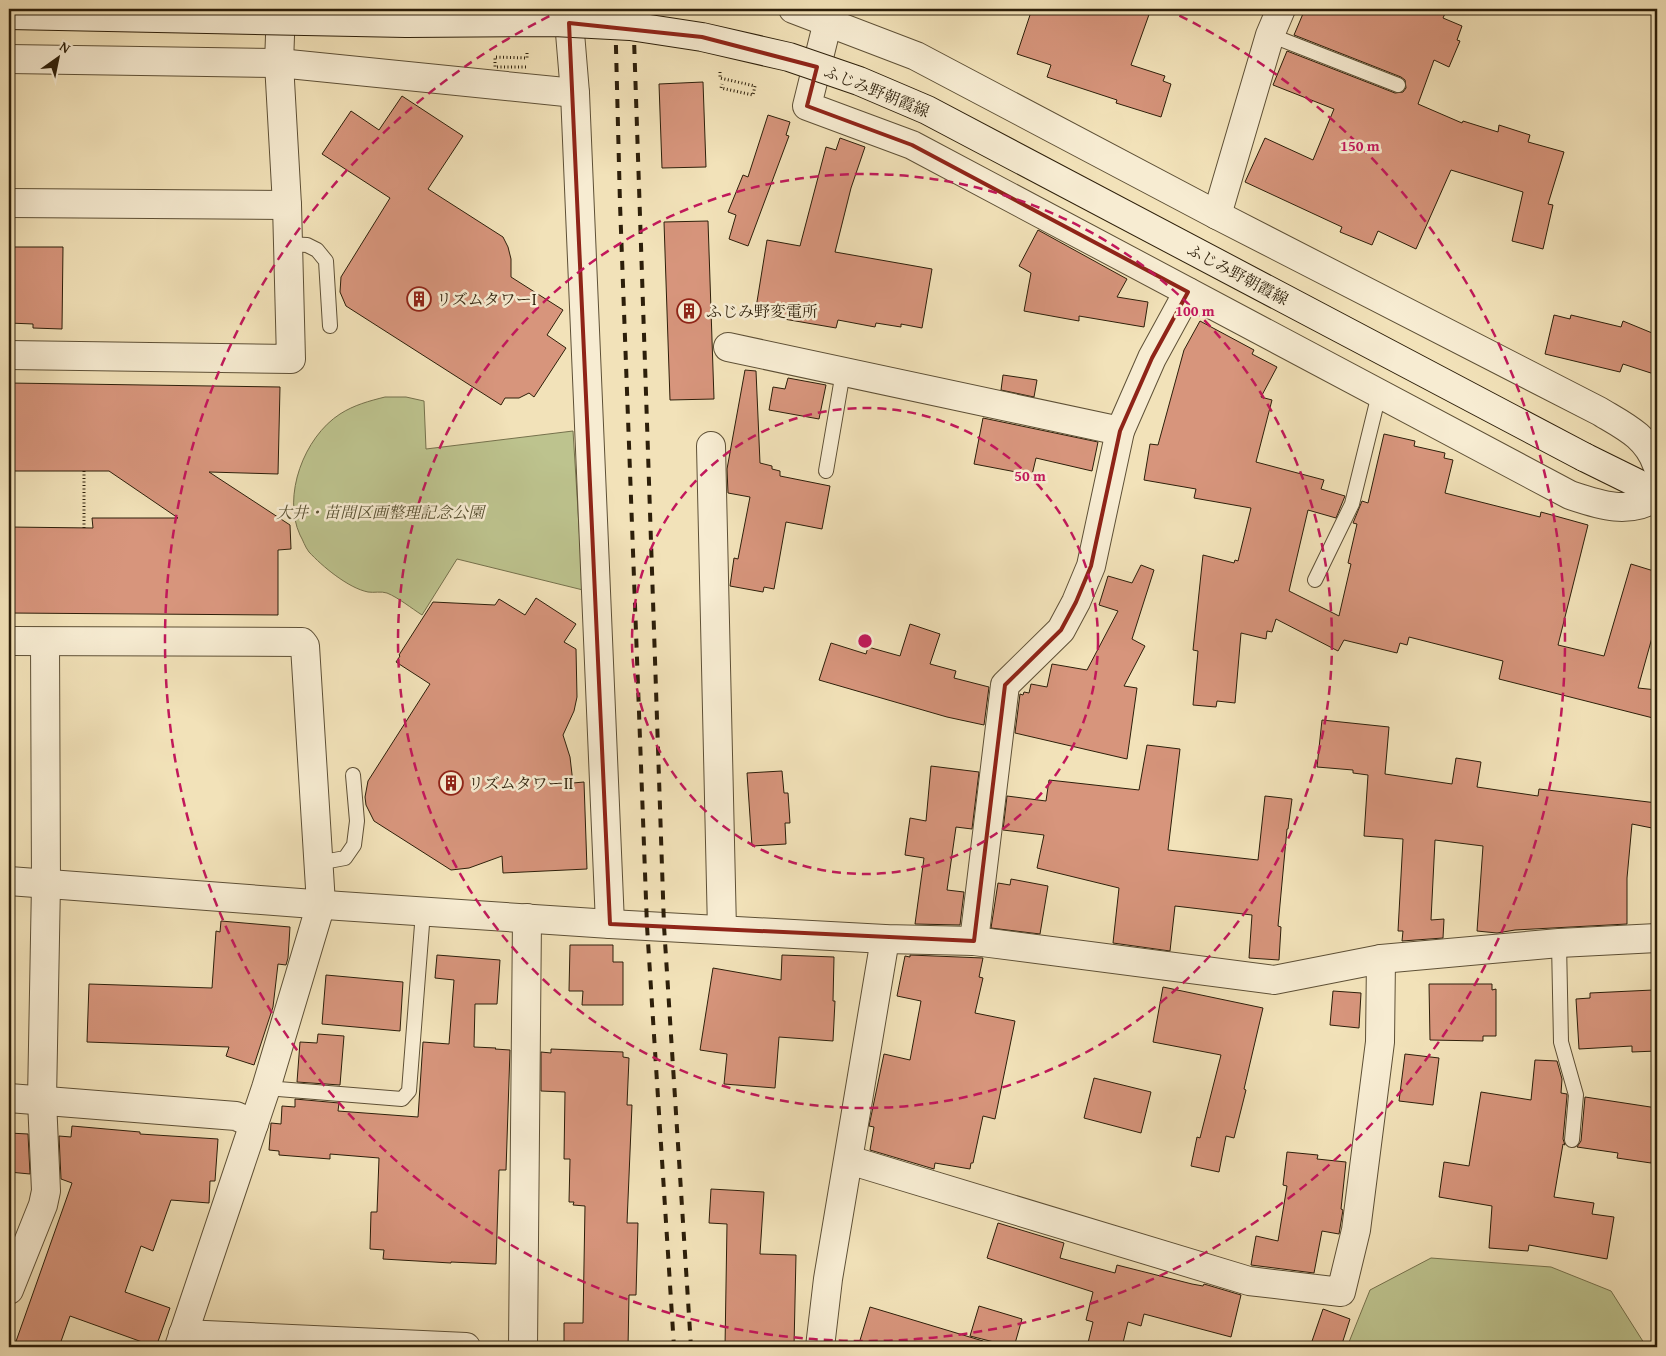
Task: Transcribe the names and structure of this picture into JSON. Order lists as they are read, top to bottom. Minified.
{"streets":{"street":["ふじみ野朝霞線"]},"parks":["大井・苗間区画整理記念公園"],"places":{"building":["リズムタワーI","ふじみ野変電所","リズムタワーII"]},"north":"top right","rings":["150 m","100 m","50 m"]}
